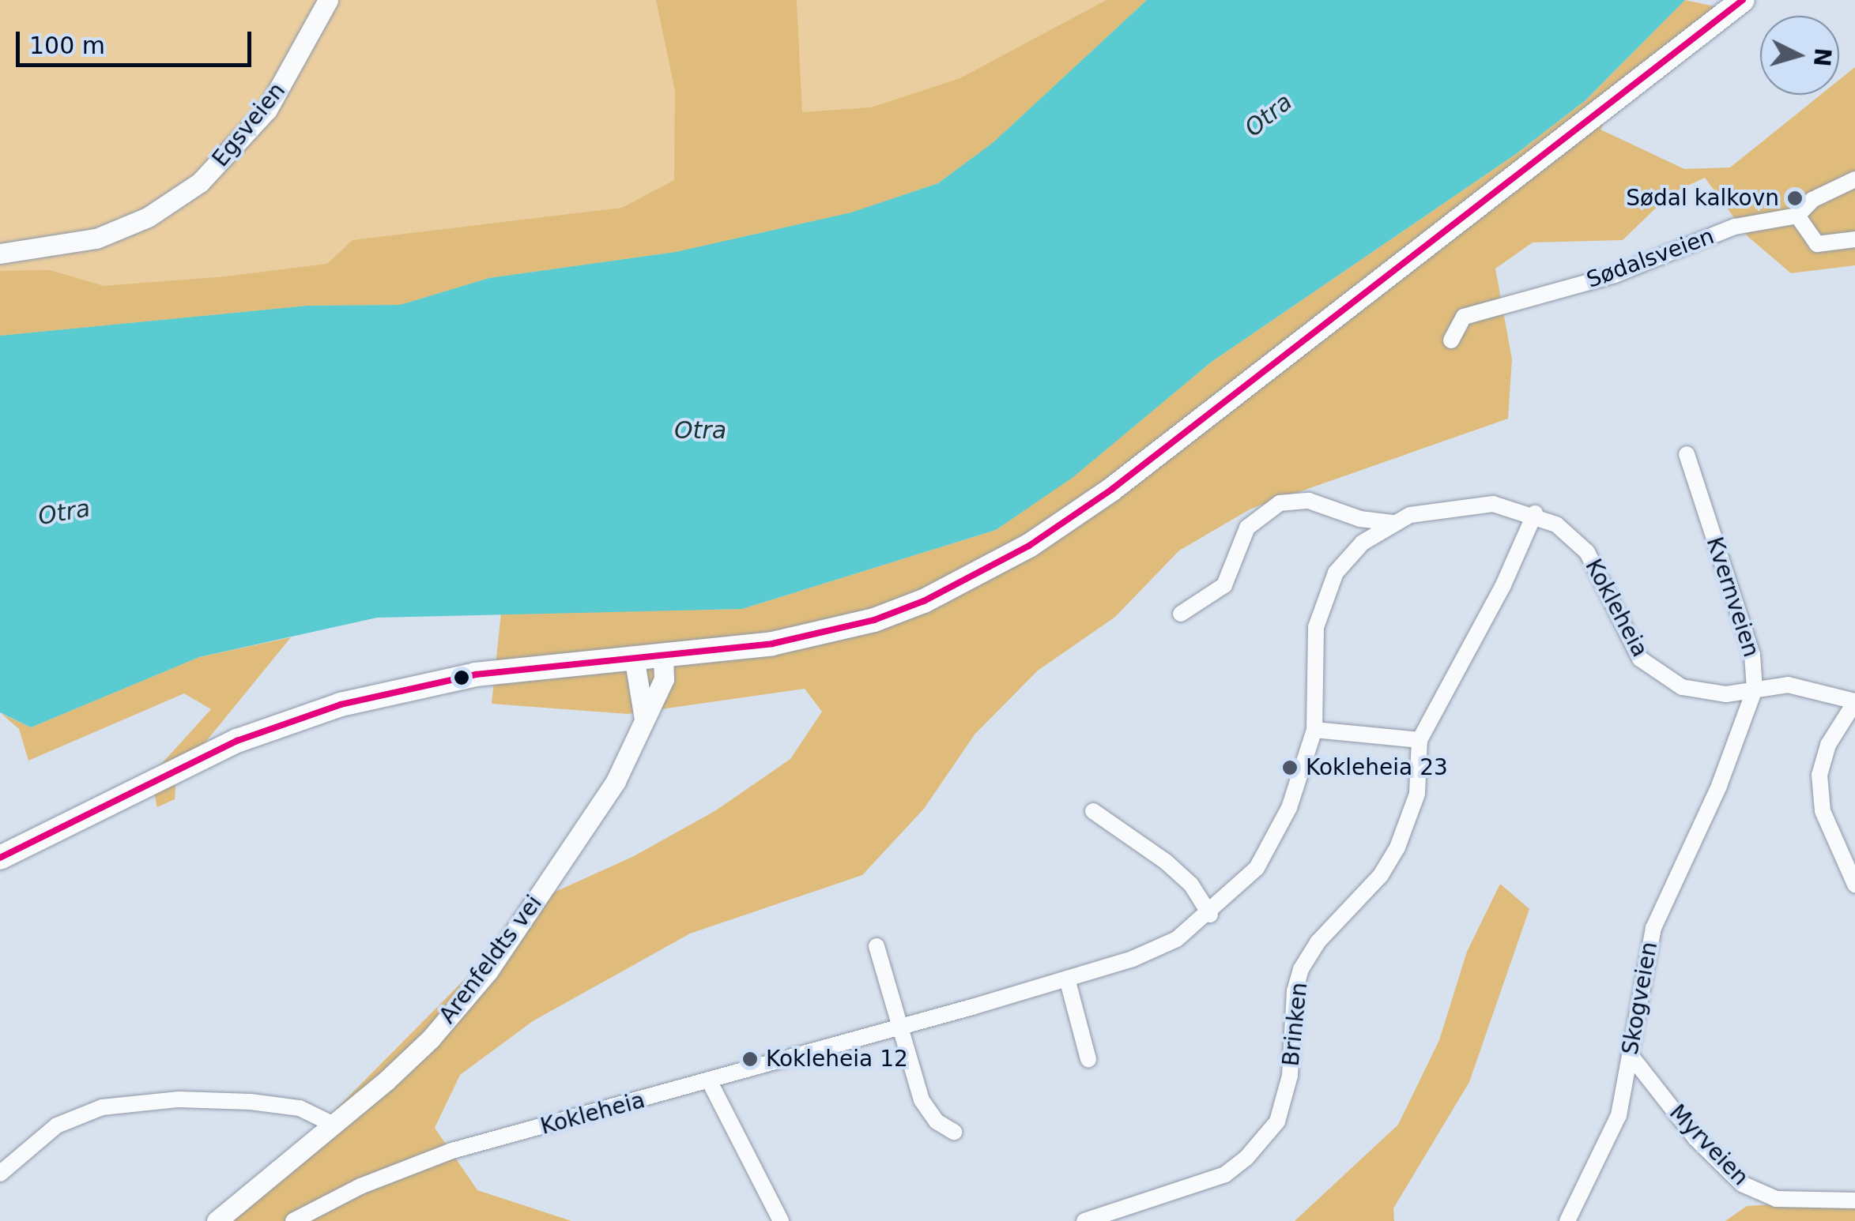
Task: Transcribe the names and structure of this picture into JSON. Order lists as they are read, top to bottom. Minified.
{"streets":{"street":["Egsveien","Sødalsveien","Kvernveien","Kokleheia","Arenfeldts vei","Skogveien","Brinken","Myrveien"]},"crossings":[["Kvernveien","Kokleheia"],["Kvernveien","Skogveien"],["Kokleheia","Skogveien"],["Kokleheia","Brinken"],["Skogveien","Myrveien"]],"water":["Otra"],"places":["Sødal kalkovn","Kokleheia 23","Kokleheia 12"],"scale_bar":"100 m","north":"right"}
